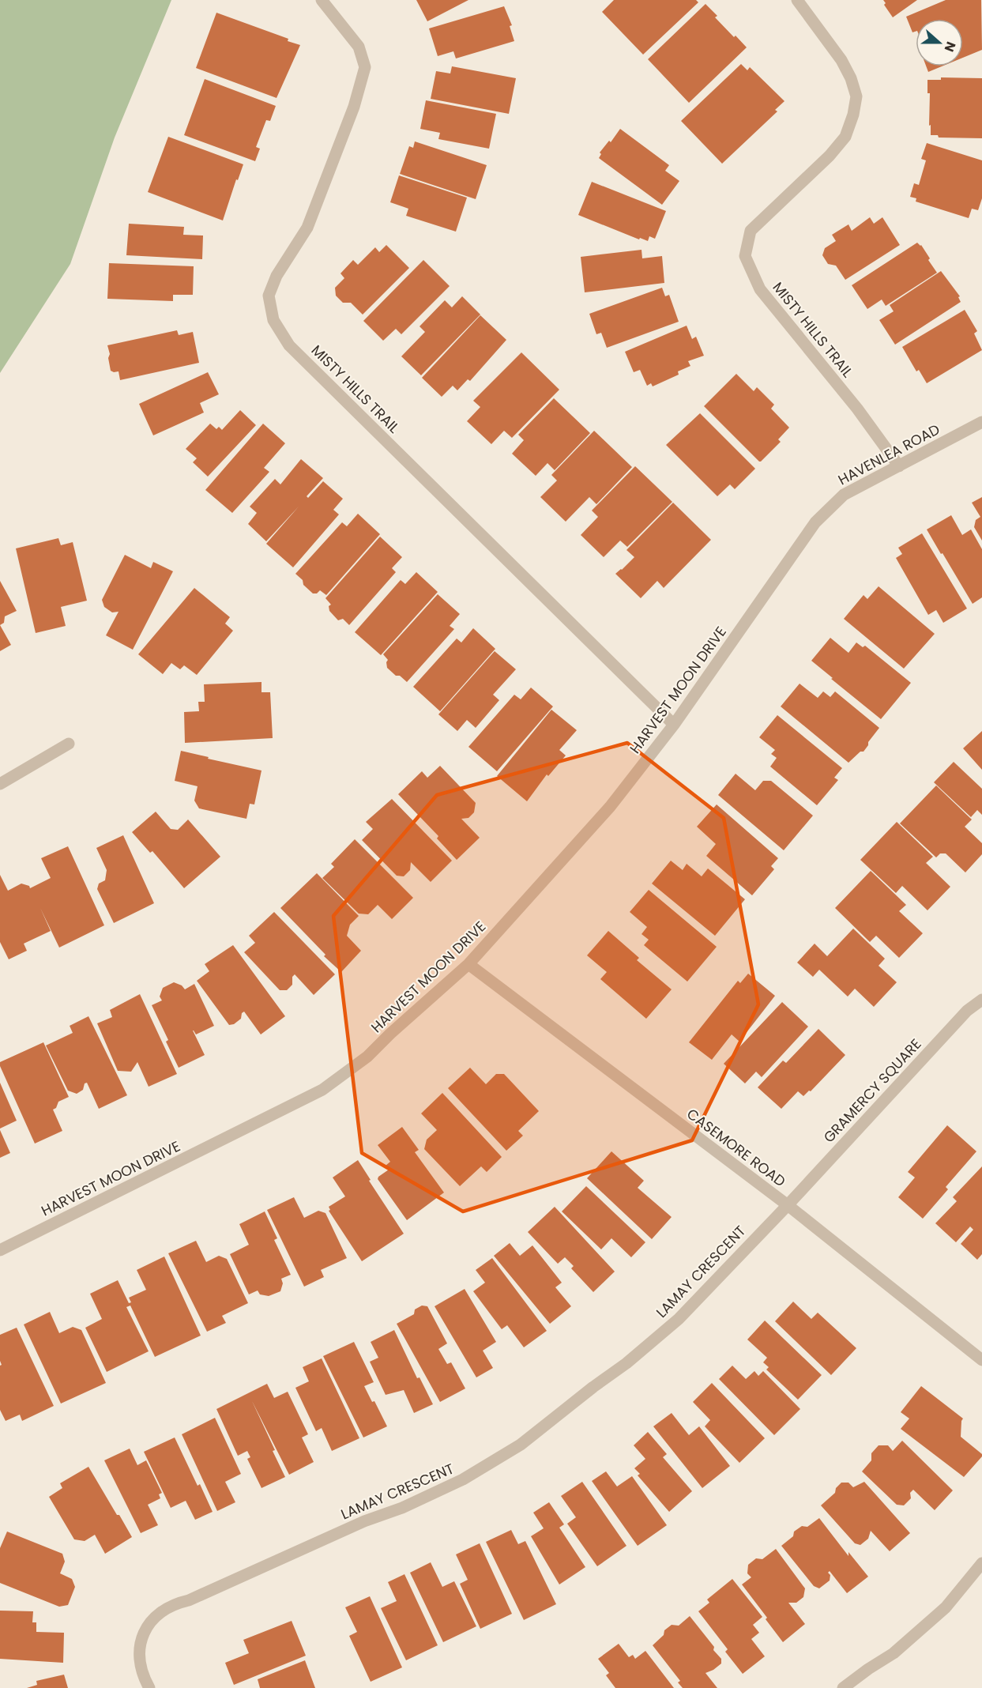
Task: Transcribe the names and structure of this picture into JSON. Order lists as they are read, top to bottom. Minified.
{"streets":{"street":["MISTY HILLS TRAIL","HAVENLEA ROAD","HARVEST MOON DRIVE","GRAMERCY SQUARE","CASEMORE ROAD","LAMAY CRESCENT"]},"crossings":[["MISTY HILLS TRAIL","HAVENLEA ROAD"],["MISTY HILLS TRAIL","HARVEST MOON DRIVE"],["HAVENLEA ROAD","HARVEST MOON DRIVE"],["HARVEST MOON DRIVE","CASEMORE ROAD"],["GRAMERCY SQUARE","CASEMORE ROAD"],["GRAMERCY SQUARE","LAMAY CRESCENT"],["CASEMORE ROAD","LAMAY CRESCENT"]],"north":"right"}
